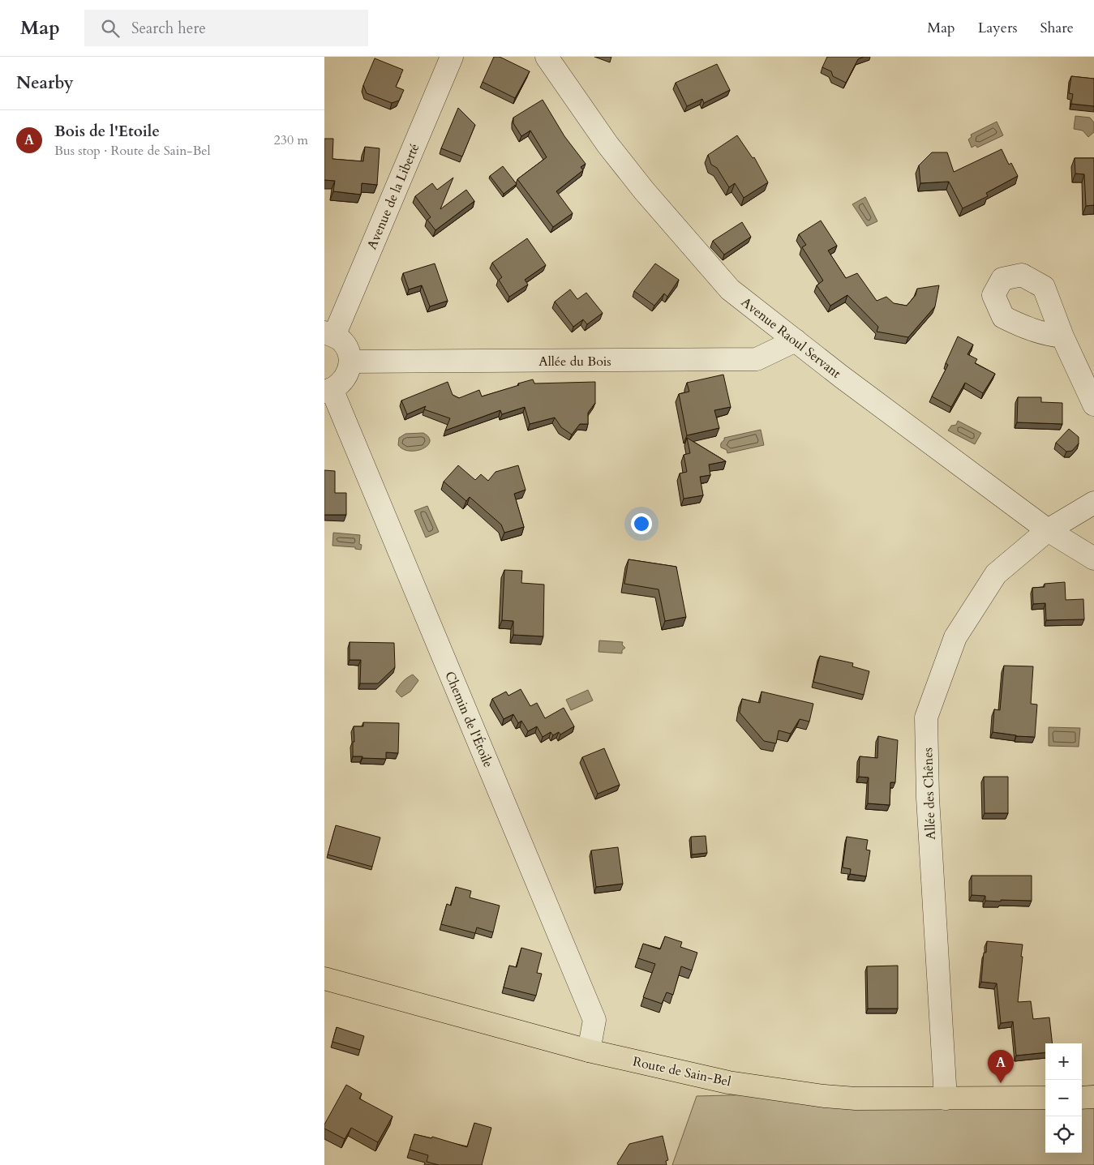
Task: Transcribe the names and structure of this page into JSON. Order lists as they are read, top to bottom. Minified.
{"streets":{"main road":["Route de Sain-Bel"],"street":["Avenue de la Liberté","Avenue Raoul Servant","Allée du Bois","Chemin de l'Étoile","Allée des Chênes"]},"crossings":[["Avenue Raoul Servant","Allée du Bois"],["Avenue Raoul Servant","Allée des Chênes"],["Chemin de l'Étoile","Route de Sain-Bel"],["Allée des Chênes","Route de Sain-Bel"]],"page":{"header":"Map","search":"Search here","nav":["Map","Layers","Share"],"heading":"Nearby","list":[{"mark":"A","name":"Bois de l'Etoile","note":"Bus stop · Route de Sain-Bel","value":"230 m"}],"map_buttons":["+","−"],"pins":"A"}}
